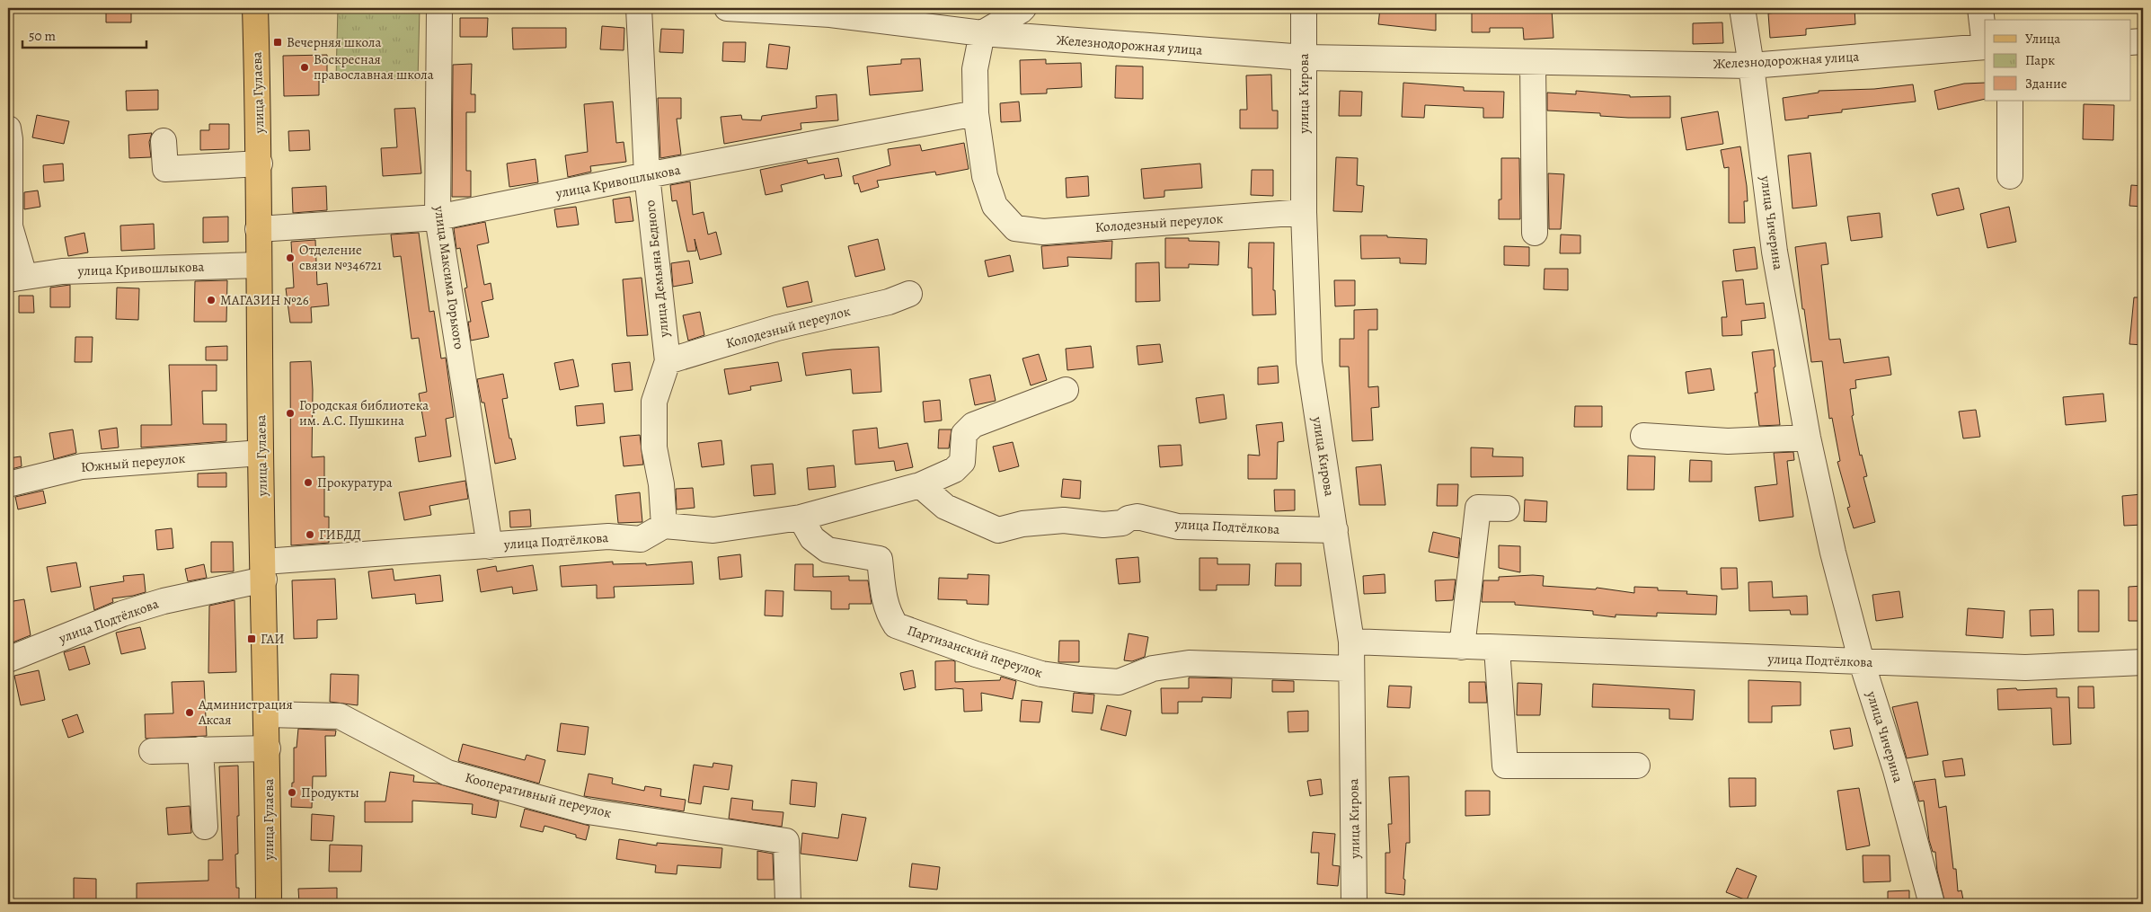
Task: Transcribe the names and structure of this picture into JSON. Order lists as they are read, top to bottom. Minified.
{"streets":{"main road":["улица Гулаева"],"street":["Железнодорожная улица","улица Кирова","улица Кривошлыкова","Колодезный переулок","улица Чичерина","улица Демьяна Бедного","улица Максима Горького","Южный переулок","улица Подтёлкова","Партизанский переулок","Кооперативный переулок"]},"crossings":[["Железнодорожная улица","улица Кирова"],["Железнодорожная улица","улица Чичерина"],["улица Гулаева","улица Кривошлыкова"],["улица Гулаева","Южный переулок"],["улица Гулаева","улица Подтёлкова"],["улица Гулаева","Кооперативный переулок"],["улица Кирова","Колодезный переулок"],["улица Кирова","улица Подтёлкова"],["улица Кирова","Партизанский переулок"],["улица Кривошлыкова","Колодезный переулок"],["улица Кривошлыкова","улица Демьяна Бедного"],["улица Кривошлыкова","улица Максима Горького"],["Колодезный переулок","улица Демьяна Бедного"],["улица Чичерина","улица Подтёлкова"],["улица Демьяна Бедного","улица Подтёлкова"],["улица Максима Горького","улица Подтёлкова"]],"places":{"transit":["Вечерняя школа","ГАИ"],"other":["Воскресная православная школа","Отделение связи №346721","МАГАЗИН №26","Городская библиотека им. А.С. Пушкина","Прокуратура","ГИБДД","Администрация Аксая","Продукты"]},"legend":["Улица","Парк","Здание"],"scale_bar":"50 m"}
